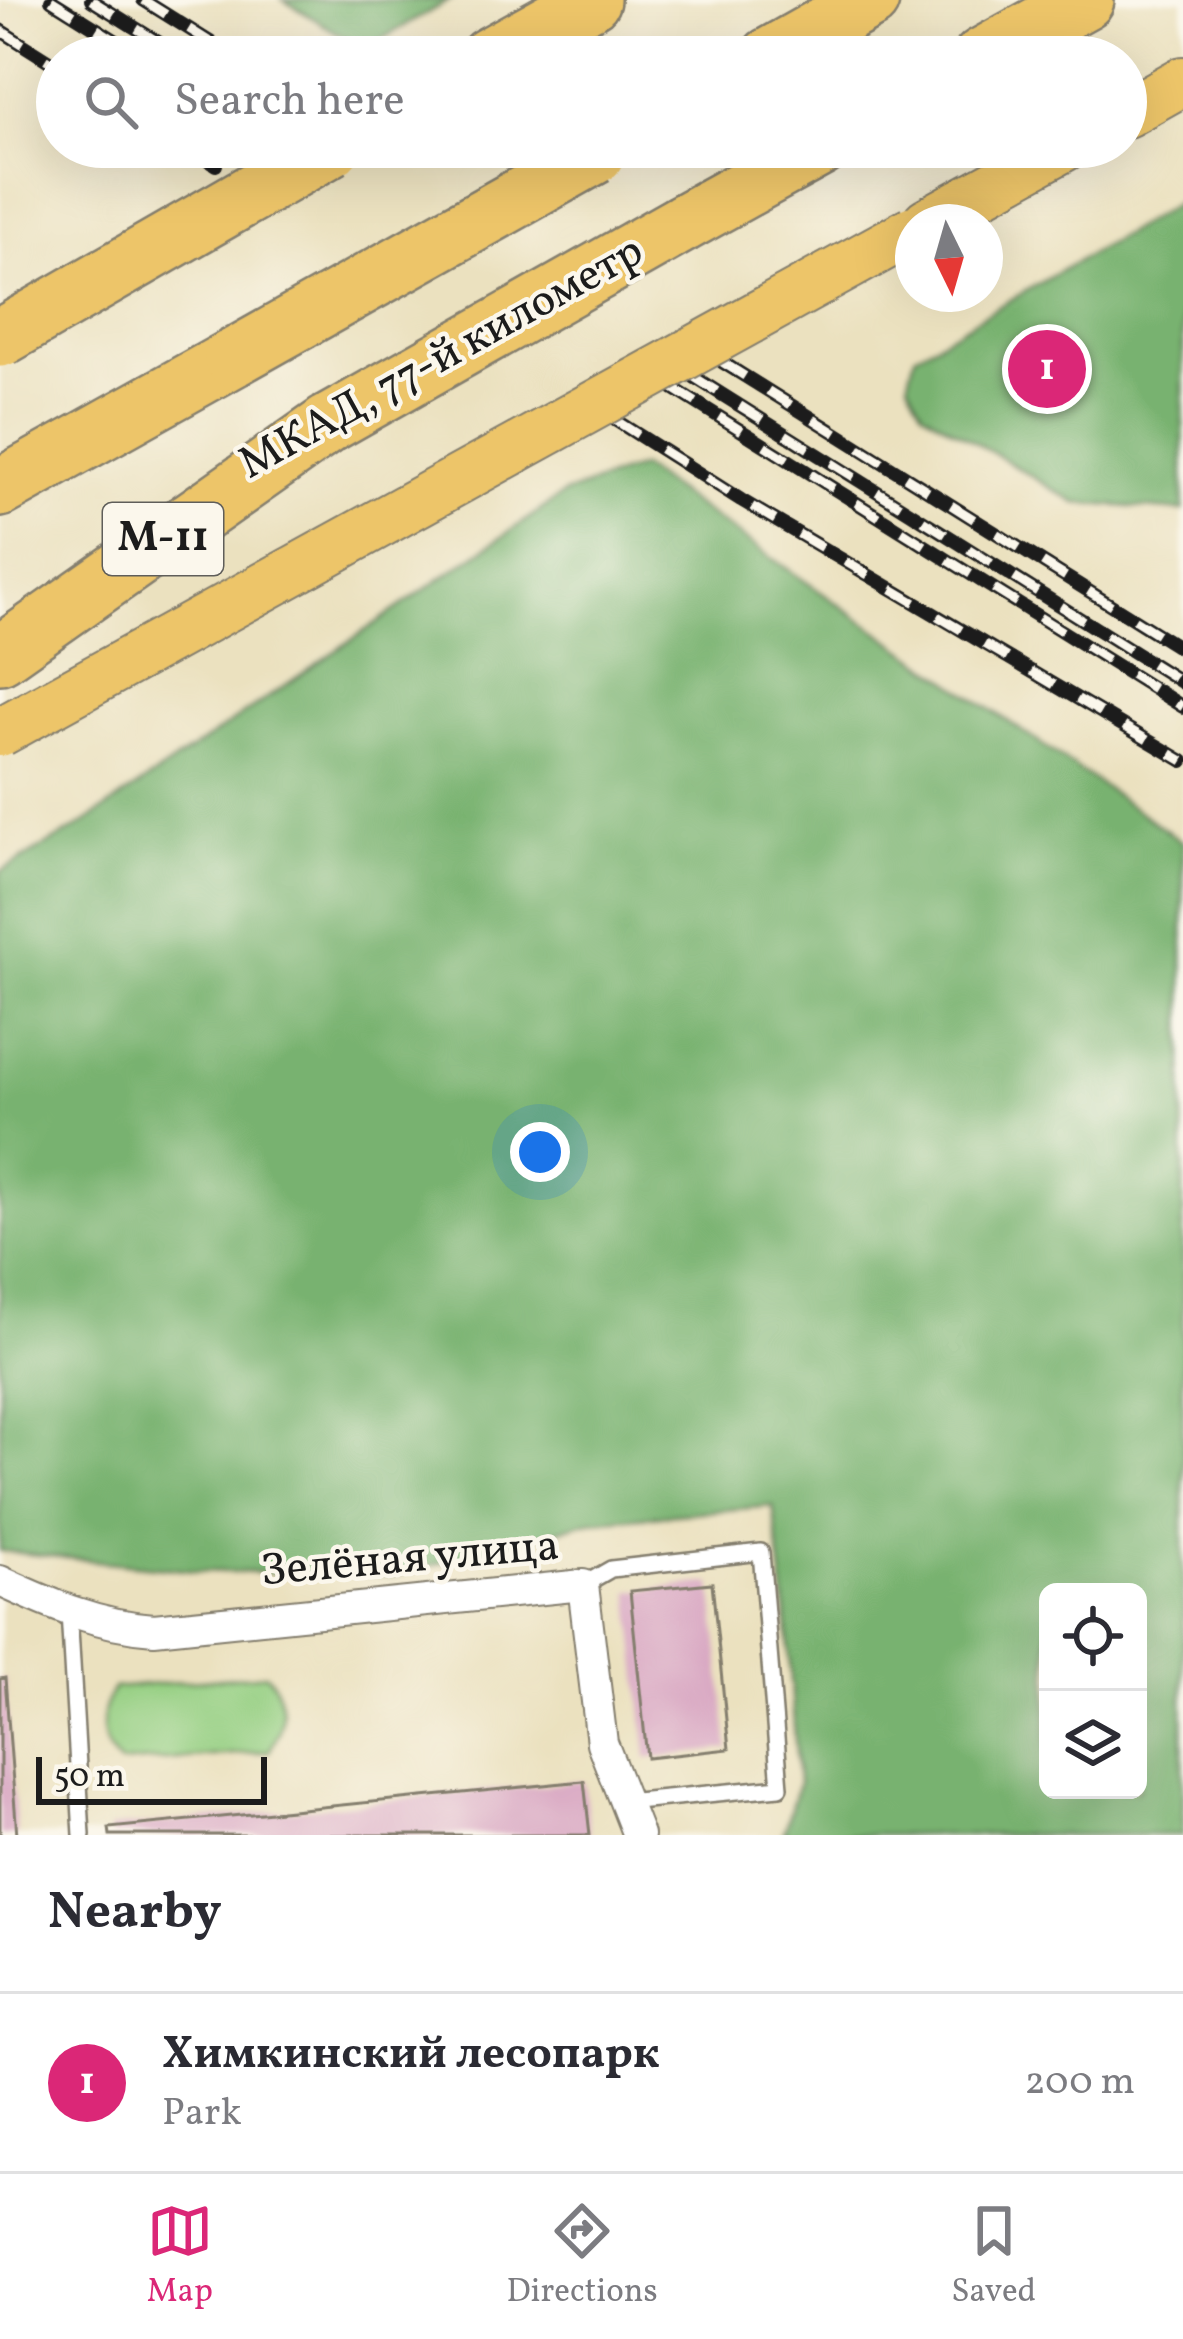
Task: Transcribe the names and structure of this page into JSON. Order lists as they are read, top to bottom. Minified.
{"streets":{"highway":["МКАД, 77-й километр","М-11"],"street":["Зелёная улица"]},"crossings":[["МКАД, 77-й километр","М-11"]],"scale_bar":"50 m","north":"bottom","page":{"search":"Search here","pins":"1","scale":"50 m","heading":"Nearby","list":[{"mark":"1","name":"Химкинский лесопарк","note":"Park","value":"200 m"}],"nav":["Map","Directions","Saved"]}}
